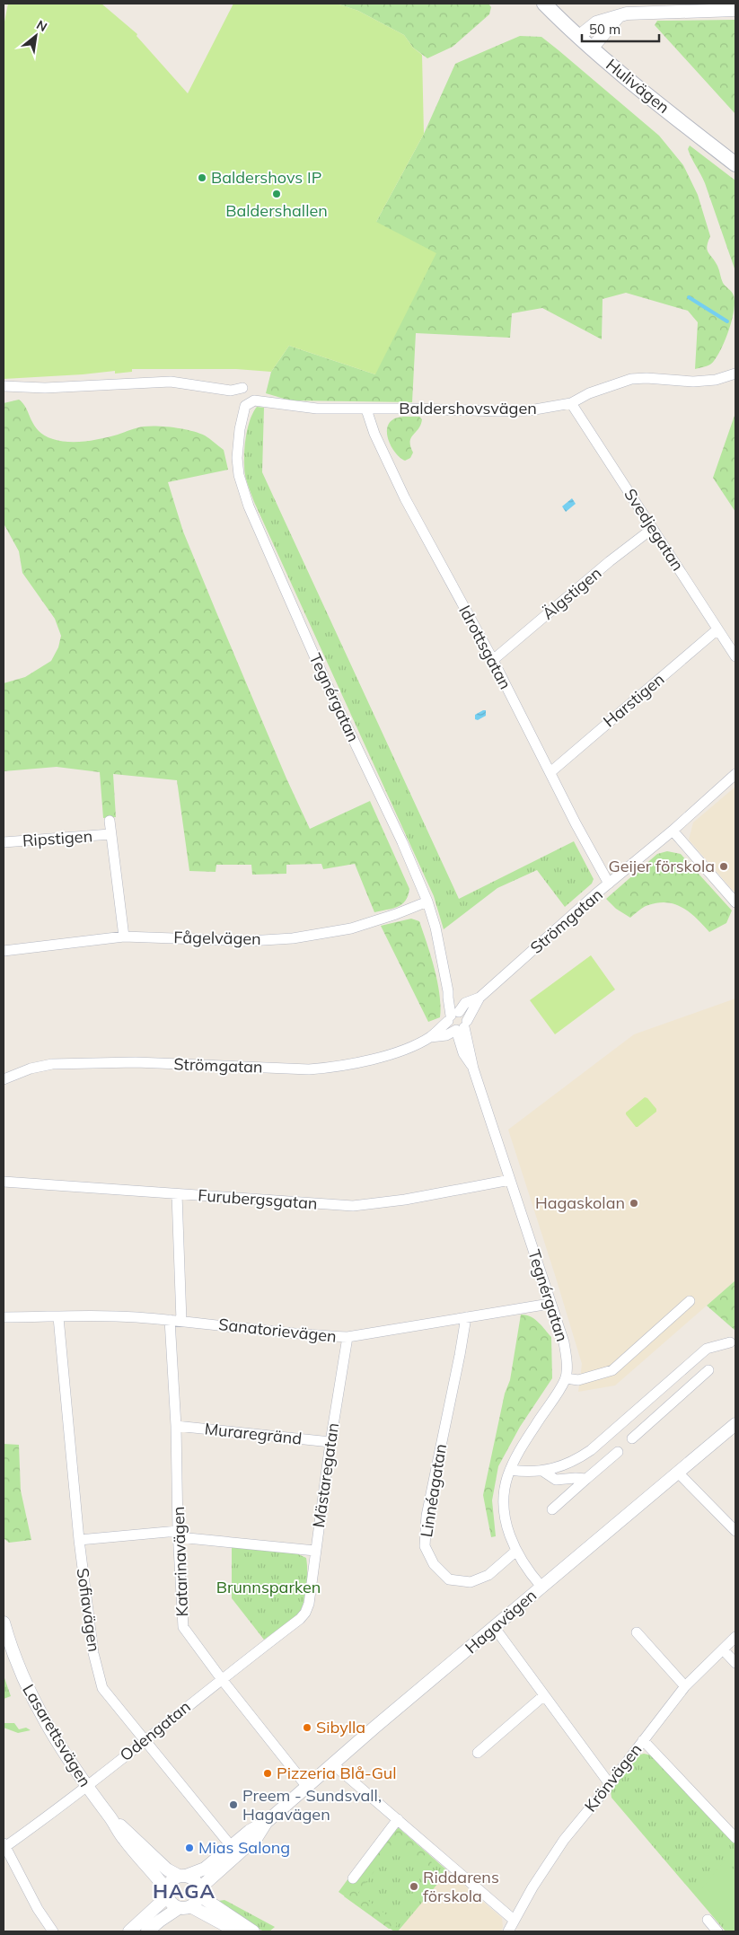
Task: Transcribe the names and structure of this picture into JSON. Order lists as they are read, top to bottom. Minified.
{"streets":{"main road":["Hulivägen"],"street":["Baldershovsvägen","Svedjegatan","Älgstigen","Idrottsgatan","Tegnérgatan","Harstigen","Ripstigen","Strömgatan","Fågelvägen","Furubergsgatan","Sanatorievägen","Muraregränd","Mästaregatan","Linnéagatan","Katarinavägen","Sofiavägen","Hagavägen","Odengatan","Lasarettsvägen","Krönvägen"]},"crossings":[["Baldershovsvägen","Svedjegatan"],["Baldershovsvägen","Idrottsgatan"],["Baldershovsvägen","Tegnérgatan"],["Svedjegatan","Älgstigen"],["Svedjegatan","Harstigen"],["Älgstigen","Idrottsgatan"],["Idrottsgatan","Harstigen"],["Idrottsgatan","Strömgatan"],["Tegnérgatan","Strömgatan"],["Tegnérgatan","Fågelvägen"],["Tegnérgatan","Furubergsgatan"],["Tegnérgatan","Sanatorievägen"],["Ripstigen","Fågelvägen"],["Sanatorievägen","Mästaregatan"],["Sanatorievägen","Linnéagatan"],["Sanatorievägen","Katarinavägen"],["Sanatorievägen","Sofiavägen"],["Muraregränd","Mästaregatan"],["Muraregränd","Katarinavägen"],["Mästaregatan","Odengatan"],["Katarinavägen","Hagavägen"],["Katarinavägen","Odengatan"],["Sofiavägen","Hagavägen"],["Sofiavägen","Odengatan"],["Hagavägen","Lasarettsvägen"],["Odengatan","Lasarettsvägen"]],"districts":["HAGA"],"parks":["Brunnsparken"],"places":["Baldershovs IP","Baldershallen","Geijer förskola","Hagaskolan","Sibylla","Pizzeria Blå-Gul","Preem - Sundsvall, Hagavägen","Mias Salong","Riddarens förskola"],"scale_bar":"50 m","north":"top right"}
